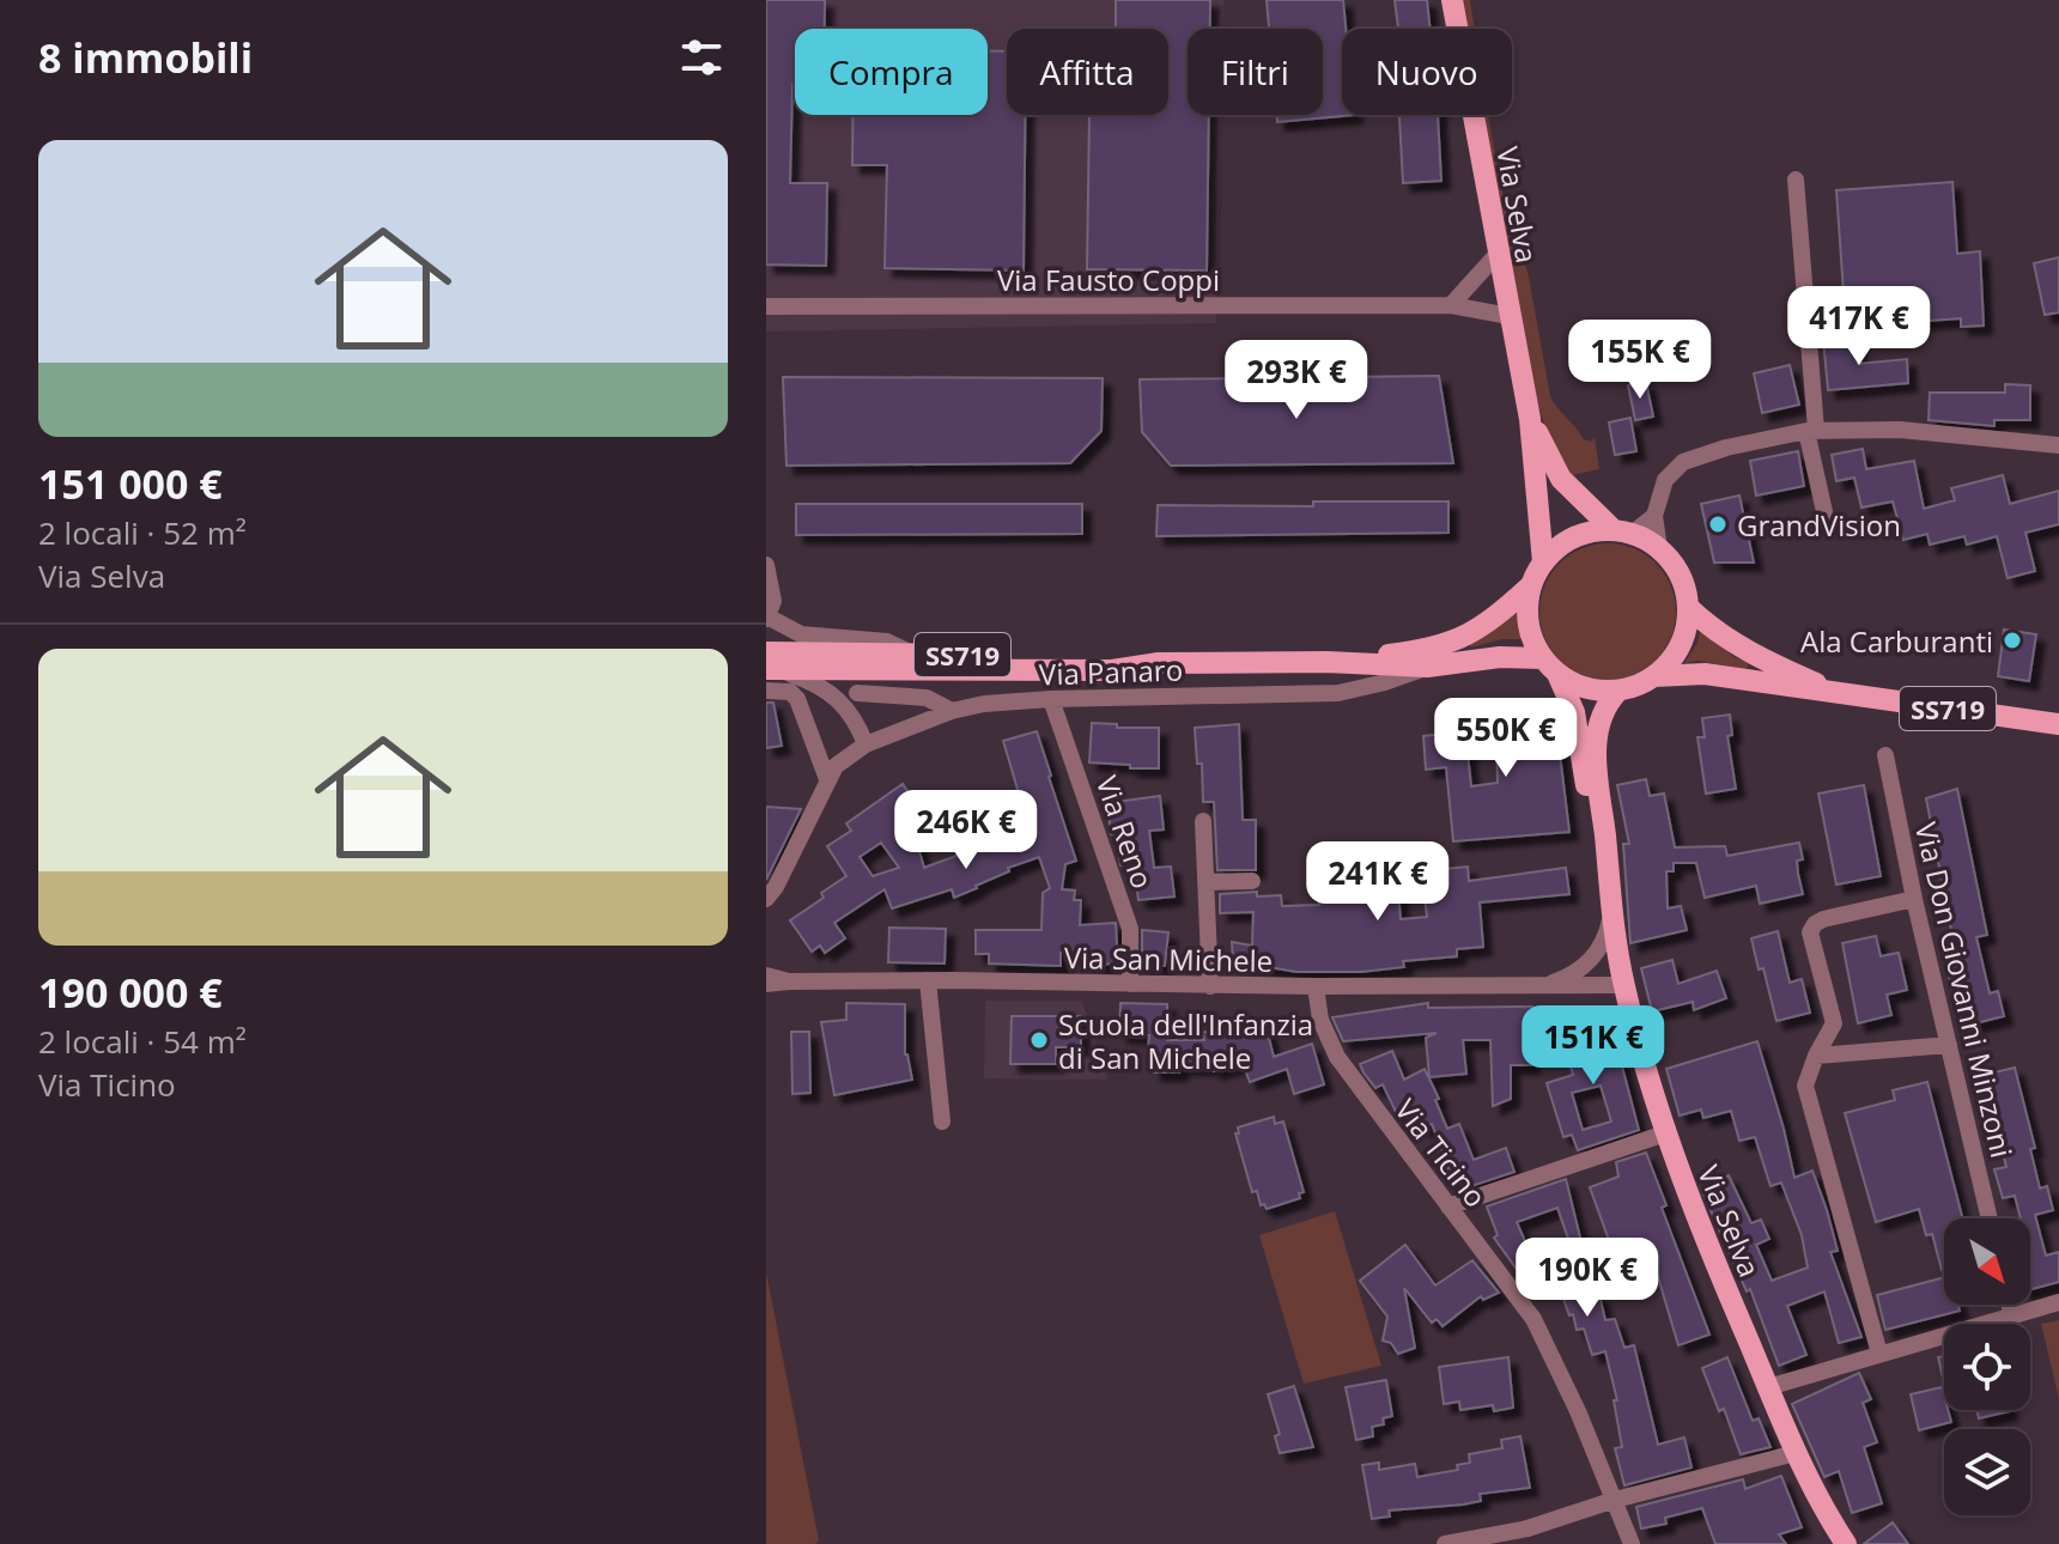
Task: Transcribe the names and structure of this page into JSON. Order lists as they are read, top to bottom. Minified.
{"streets":{"main road":["Via Selva","SS719"],"street":["Via Fausto Coppi","Via Panaro","Via Reno","Via San Michele","Via Don Giovanni Minzoni","Via Ticino"]},"crossings":[["Via Selva","Via Fausto Coppi"],["Via Selva","SS719"],["Via Selva","Via San Michele"],["SS719","Via Panaro"],["Via Panaro","Via Reno"],["Via Reno","Via San Michele"],["Via San Michele","Via Ticino"]],"places":["GrandVision","Ala Carburanti","Scuola dell'Infanzia di San Michele"],"north":"bottom right","page":{"heading":"8 immobili","chip":["Compra","Affitta","Filtri","Nuovo"],"list":[{"name":"151 000 €","note":"2 locali · 52 m² · Via Selva"},{"name":"190 000 €","note":"2 locali · 54 m² · Via Ticino"}],"price":["417K €","155K €","293K €","550K €","246K €","241K €","151K €","190K €"]}}
